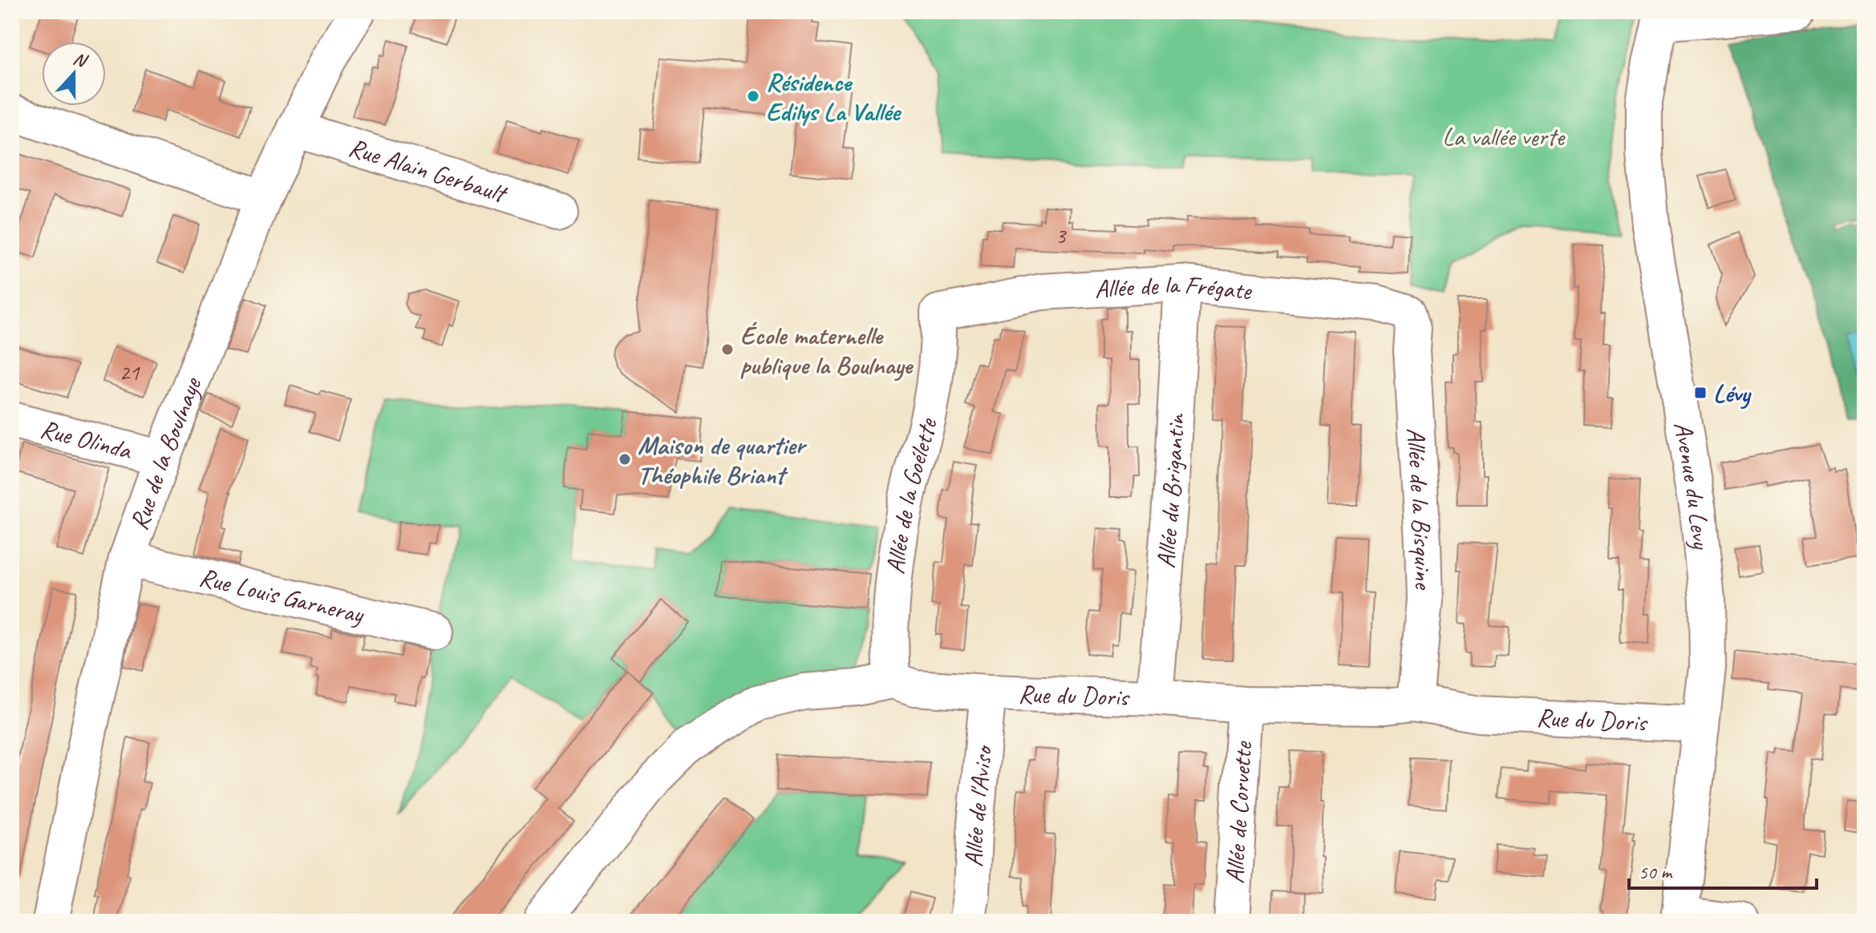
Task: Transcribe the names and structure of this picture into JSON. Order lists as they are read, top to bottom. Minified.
{"streets":{"street":["Rue Alain Gerbault","Allée de la Frégate","Rue Olinda","Rue de la Boulnaye","Avenue du Levy","Allée du Brigantin","Allée de la Goélette","Allée de la Bisquine","Rue Louis Garneray","Rue du Doris","Allée de l'Aviso","Allée de Corvette"]},"crossings":[["Rue Alain Gerbault","Rue de la Boulnaye"],["Allée de la Frégate","Allée du Brigantin"],["Allée de la Frégate","Allée de la Goélette"],["Allée de la Frégate","Allée de la Bisquine"],["Rue Olinda","Rue de la Boulnaye"],["Rue de la Boulnaye","Rue Louis Garneray"],["Avenue du Levy","Rue du Doris"],["Allée du Brigantin","Rue du Doris"],["Allée de la Goélette","Rue du Doris"],["Allée de la Bisquine","Rue du Doris"],["Rue du Doris","Allée de l'Aviso"],["Rue du Doris","Allée de Corvette"]],"parks":["La vallée verte"],"places":{"other":["Résidence Edilys La Vallée","École maternelle publique la Boulnaye","Maison de quartier Théophile Briant"],"transit":["Lévy"]},"house_numbers":["3","21"],"scale_bar":"50 m","north":"top"}
